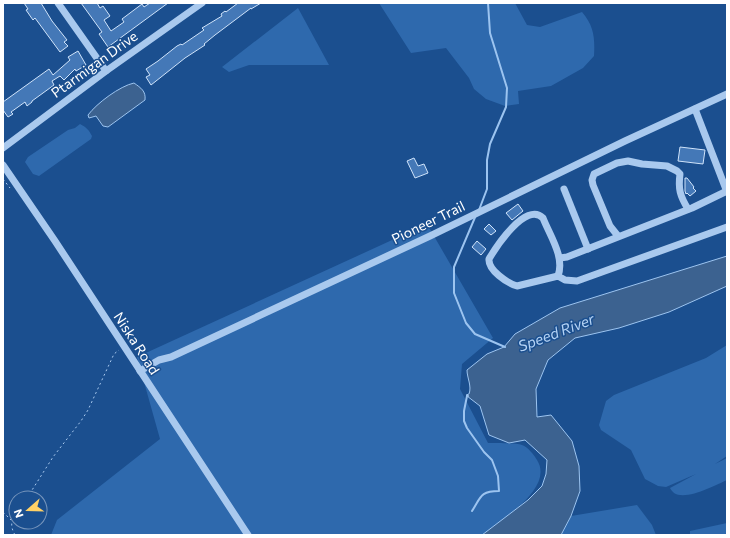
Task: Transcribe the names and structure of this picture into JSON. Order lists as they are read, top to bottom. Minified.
{"streets":{"street":["Ptarmigan Drive","Pioneer Trail","Niska Road"]},"crossings":[["Pioneer Trail","Niska Road"]],"water":["Speed River"],"north":"left"}
